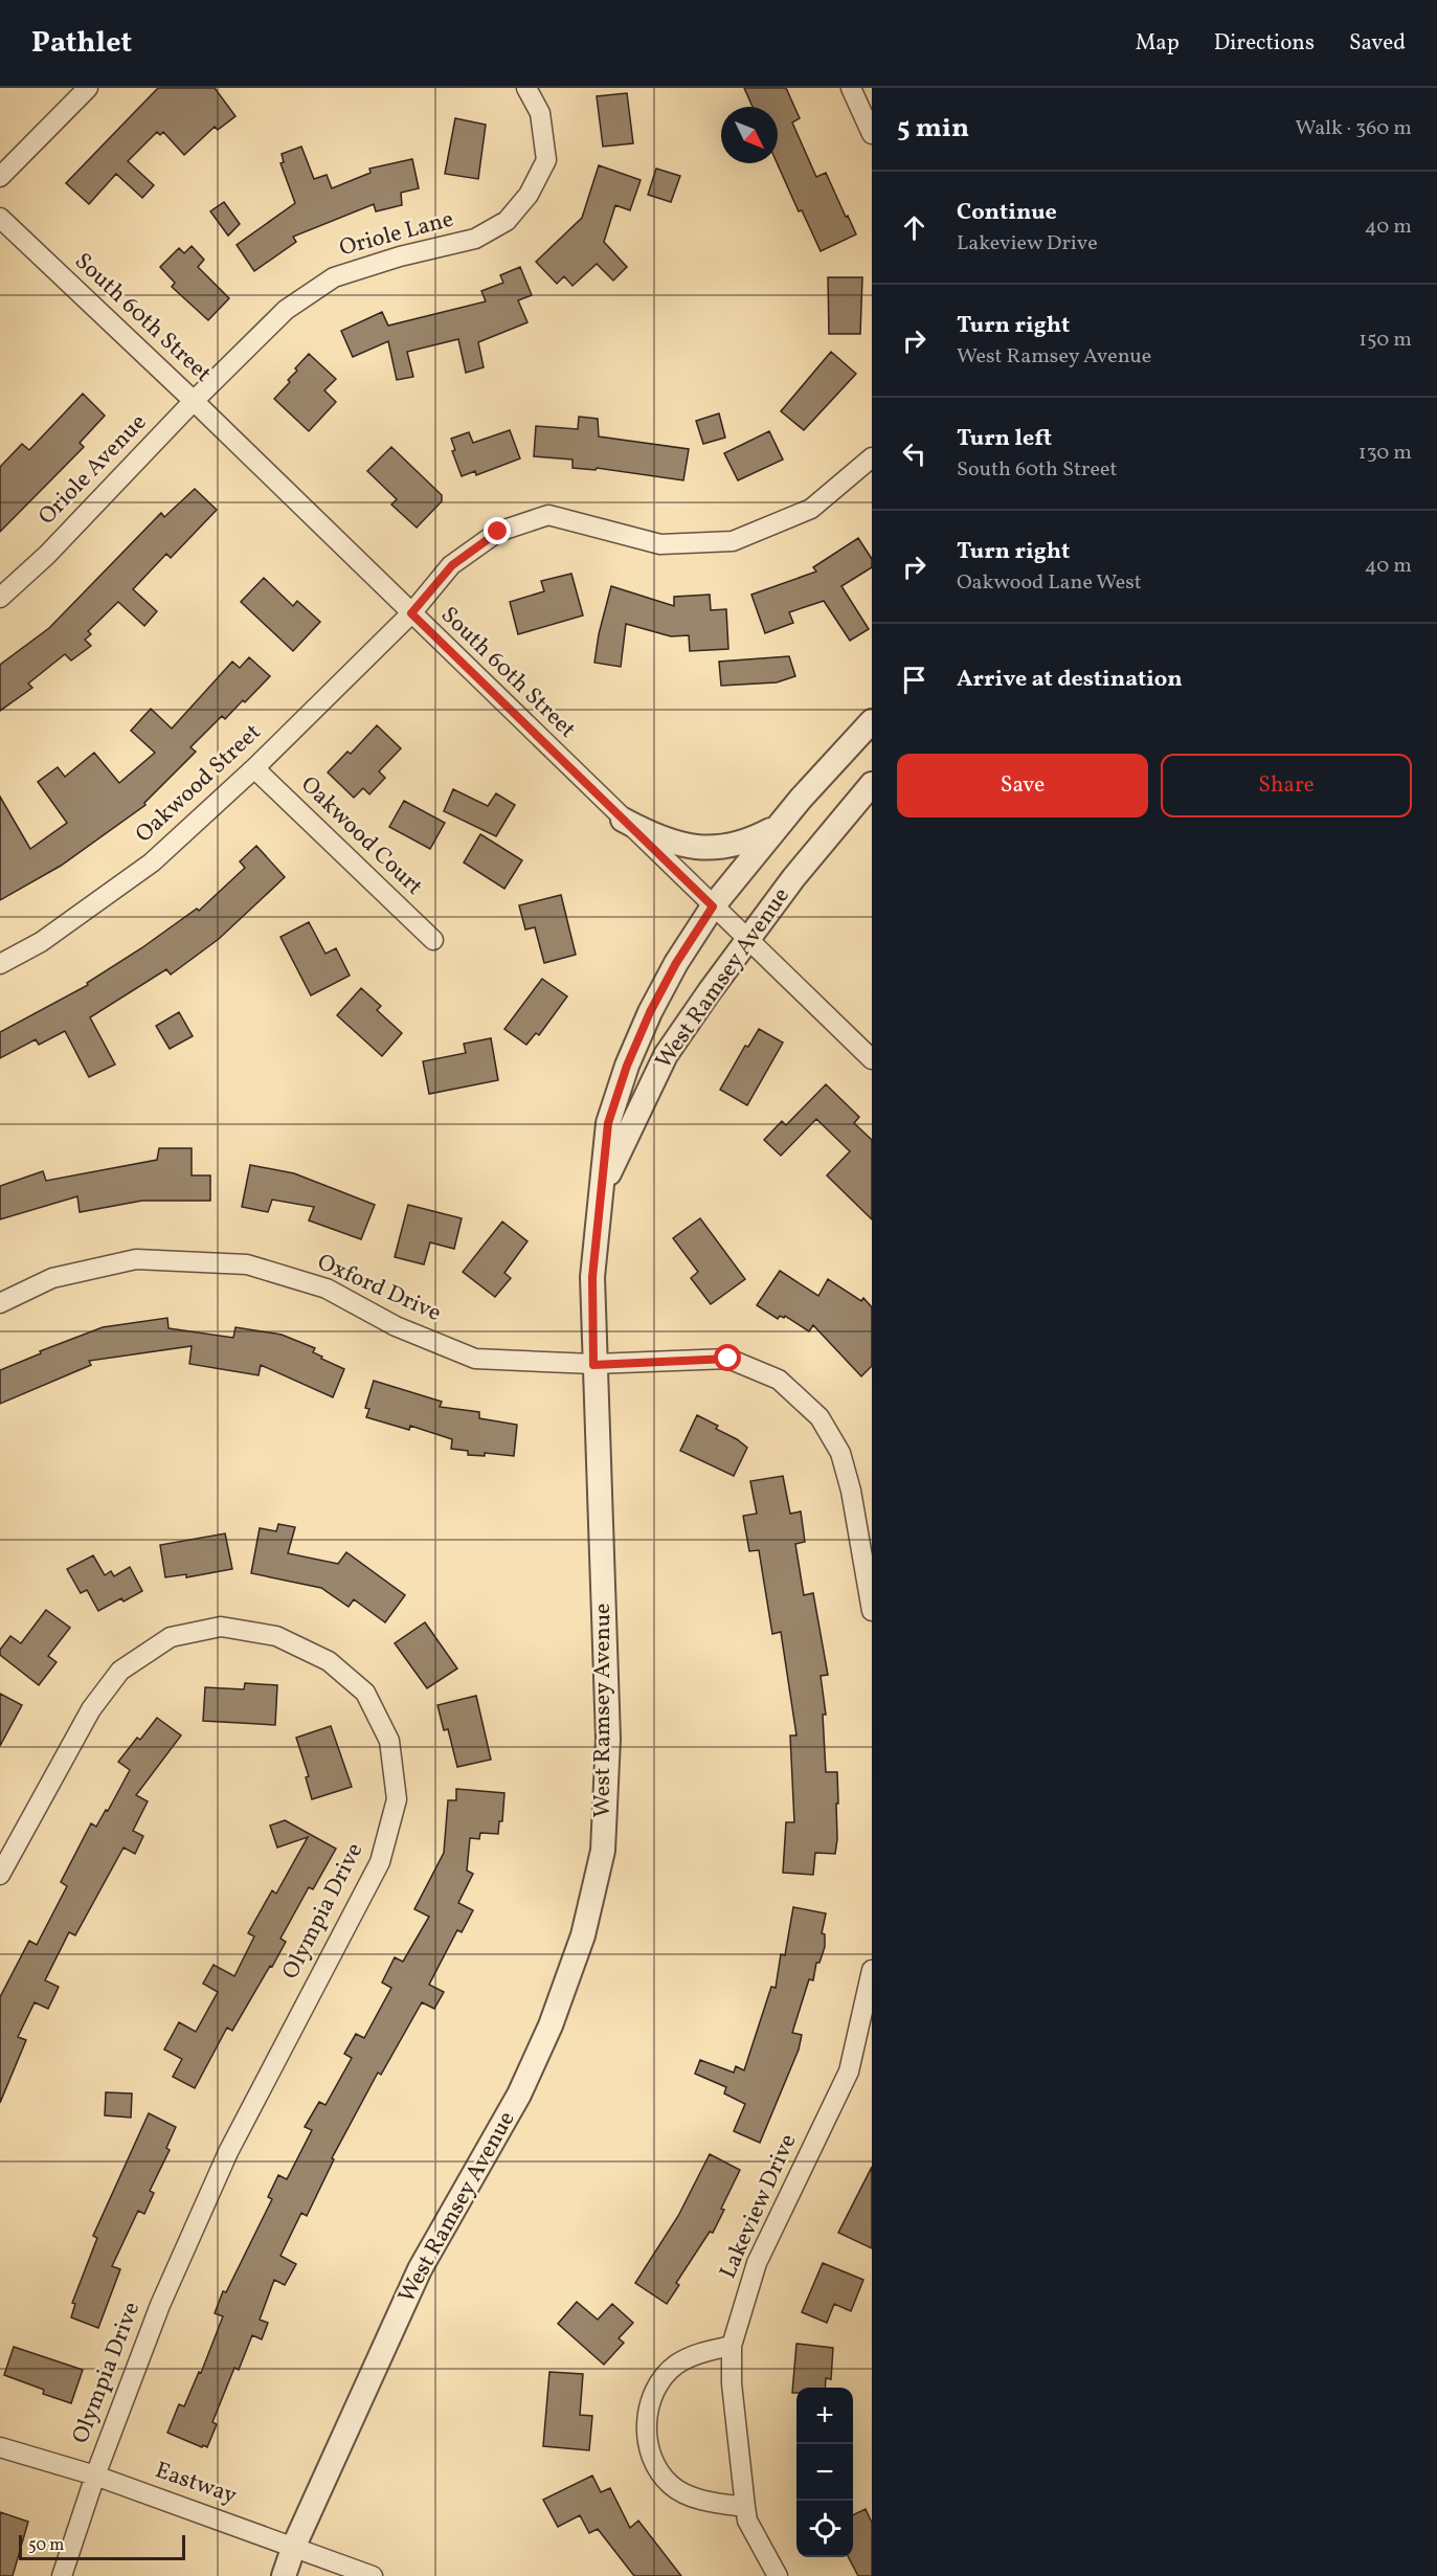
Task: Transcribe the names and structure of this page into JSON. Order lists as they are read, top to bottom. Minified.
{"streets":{"street":["Oriole Lane","South 60th Street","Oriole Avenue","Oakwood Street","Oakwood Court","West Ramsey Avenue","Oxford Drive","Olympia Drive","Lakeview Drive","Eastway"]},"crossings":[["Oriole Lane","South 60th Street"],["Oriole Lane","Oriole Avenue"],["South 60th Street","Oriole Avenue"],["South 60th Street","Oakwood Street"],["South 60th Street","West Ramsey Avenue"],["Oakwood Street","Oakwood Court"],["West Ramsey Avenue","Oxford Drive"],["West Ramsey Avenue","Eastway"],["Olympia Drive","Eastway"]],"scale_bar":"50 m","north":"bottom right","page":{"header":"Pathlet","nav":["Map","Directions","Saved"],"heading":["5 min","Walk · 360 m"],"list":[["Continue","Lakeview Drive","40 m"],["Turn right","West Ramsey Avenue","150 m"],["Turn left","South 60th Street","130 m"],["Turn right","Oakwood Lane West","40 m"],"Arrive at destination"],"buttons":["Save","Share"],"map_buttons":["+","−"],"scale":"50 m"}}
